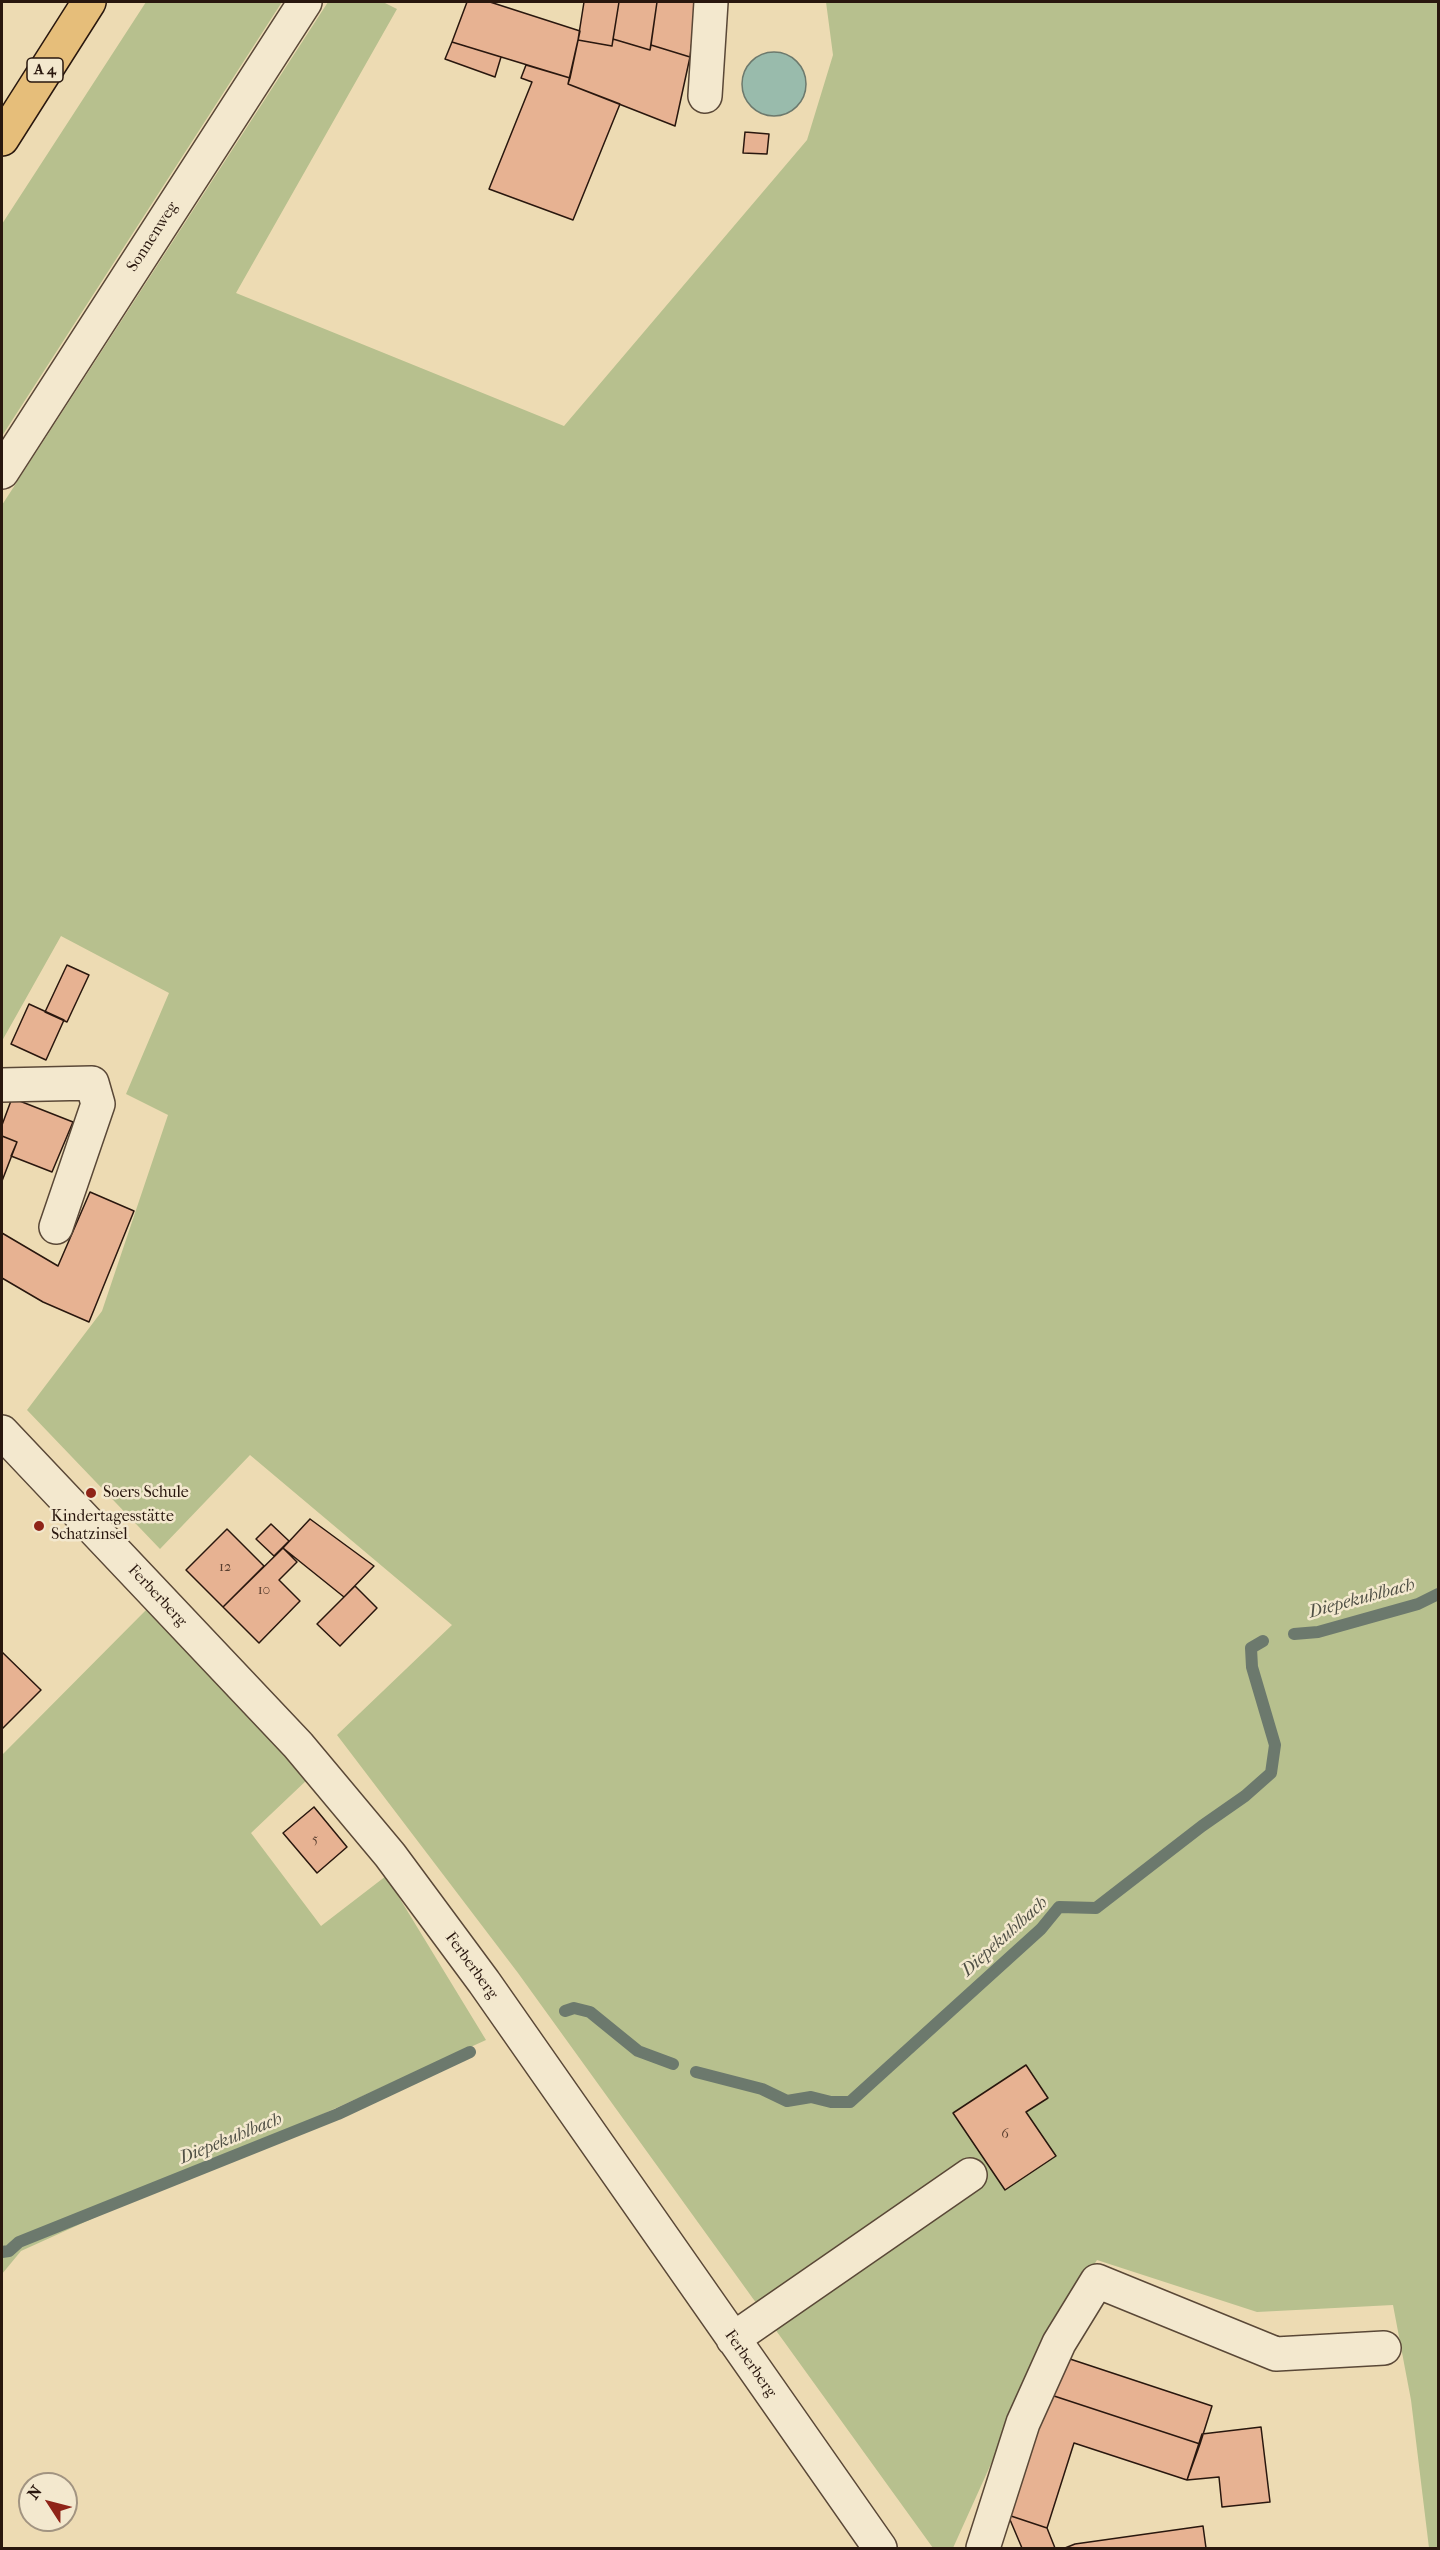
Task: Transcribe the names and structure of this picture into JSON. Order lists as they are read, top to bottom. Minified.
{"streets":{"highway":["A 4"],"street":["Sonnenweg","Ferberberg"]},"water":["Diepekuhlbach"],"places":["Soers Schule","Kindertagesstätte Schatzinsel"],"house_numbers":["12","10","5","6"],"north":"top left"}
